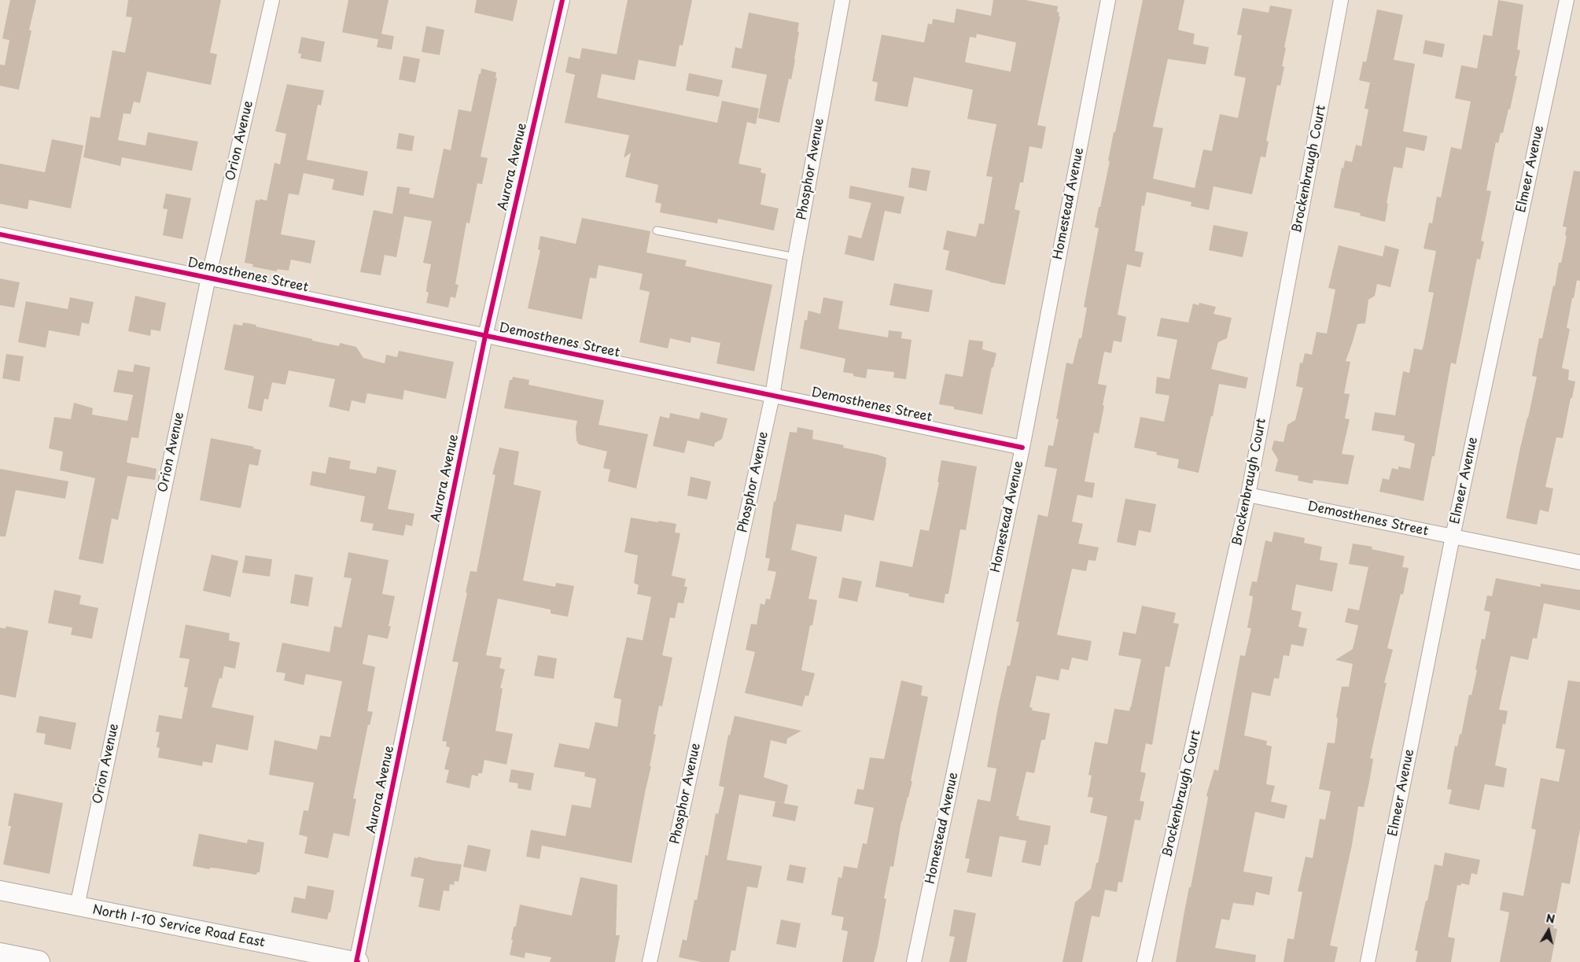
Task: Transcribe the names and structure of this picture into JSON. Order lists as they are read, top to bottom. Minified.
{"streets":{"street":["Orion Avenue","Aurora Avenue","Phosphor Avenue","Brockenbraugh Court","Elmeer Avenue","Homestead Avenue","Demosthenes Street","North I-10 Service Road East"]},"crossings":[["Orion Avenue","Demosthenes Street"],["Orion Avenue","North I-10 Service Road East"],["Aurora Avenue","Demosthenes Street"],["Aurora Avenue","North I-10 Service Road East"],["Phosphor Avenue","Demosthenes Street"],["Brockenbraugh Court","Demosthenes Street"],["Elmeer Avenue","Demosthenes Street"],["Homestead Avenue","Demosthenes Street"]],"north":"top"}
